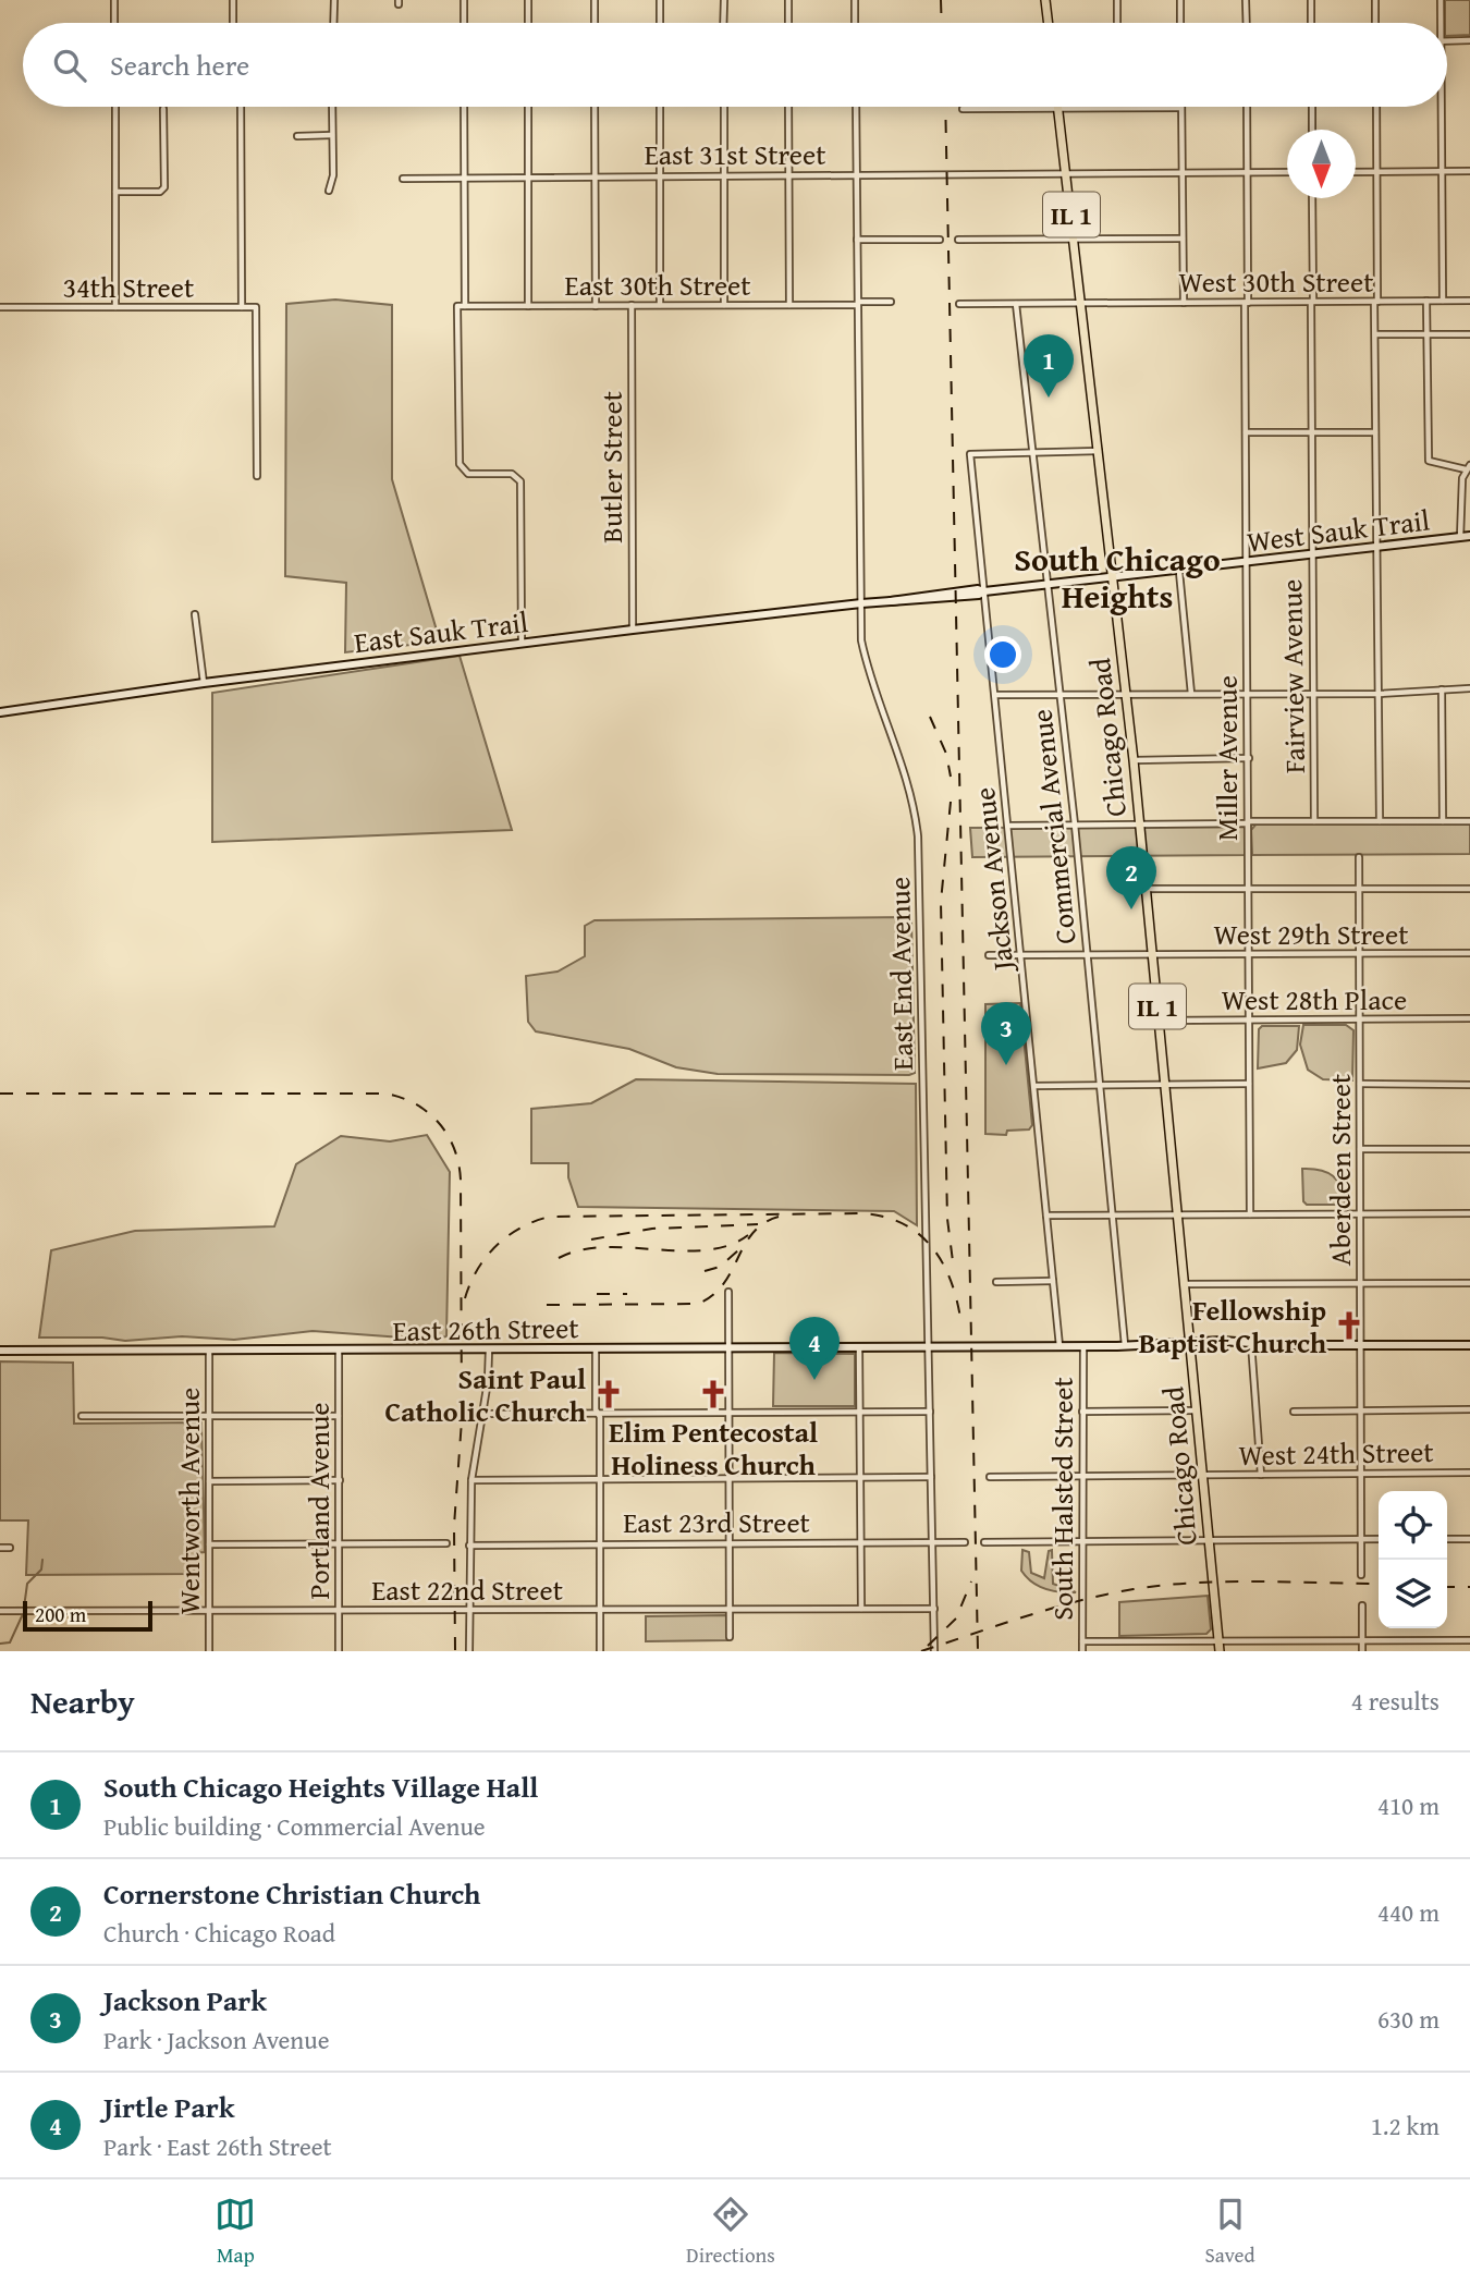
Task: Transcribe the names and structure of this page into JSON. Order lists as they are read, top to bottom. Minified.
{"streets":{"main road":["IL 1","West Sauk Trail","East Sauk Trail","Chicago Road","East 26th Street"],"street":["East 31st Street","West 30th Street","East 30th Street","34th Street","Butler Street","Fairview Avenue","Miller Avenue","Commercial Avenue","Jackson Avenue","West 29th Street","East End Avenue","West 28th Place","Aberdeen Street","West 24th Street","South Halsted Street","Wentworth Avenue","Portland Avenue","East 23rd Street","East 22nd Street"]},"crossings":[["East 31st Street","Chicago Road"],["East 31st Street","Miller Avenue"],["East 31st Street","East End Avenue"],["West 30th Street","Fairview Avenue"],["West 30th Street","Chicago Road"],["West 30th Street","Miller Avenue"],["East 30th Street","Butler Street"],["East 30th Street","East Sauk Trail"],["East 30th Street","East End Avenue"],["Butler Street","East Sauk Trail"],["West Sauk Trail","East Sauk Trail"],["West Sauk Trail","Fairview Avenue"],["West Sauk Trail","Chicago Road"],["West Sauk Trail","Miller Avenue"],["West Sauk Trail","Commercial Avenue"],["West Sauk Trail","Jackson Avenue"],["East Sauk Trail","East End Avenue"],["Chicago Road","West 29th Street"],["Chicago Road","West 28th Place"],["Chicago Road","East 26th Street"],["Chicago Road","West 24th Street"],["Miller Avenue","West 29th Street"],["Miller Avenue","West 28th Place"],["Commercial Avenue","Jackson Avenue"],["Commercial Avenue","West 29th Street"],["Commercial Avenue","East 26th Street"],["Jackson Avenue","West 29th Street"],["Jackson Avenue","East 26th Street"],["West 29th Street","Aberdeen Street"],["East End Avenue","East 26th Street"],["East End Avenue","East 23rd Street"],["East End Avenue","East 22nd Street"],["West 28th Place","Aberdeen Street"],["Aberdeen Street","East 26th Street"],["Aberdeen Street","West 24th Street"],["East 26th Street","South Halsted Street"],["East 26th Street","Wentworth Avenue"],["East 26th Street","Portland Avenue"],["West 24th Street","South Halsted Street"],["Wentworth Avenue","East 22nd Street"],["Portland Avenue","East 22nd Street"]],"districts":["South Chicago Heights"],"places":{"church":["Fellowship Baptist Church","Saint Paul Catholic Church","Elim Pentecostal Holiness Church"]},"scale_bar":"200 m","north":"bottom","page":{"search":"Search here","pins":["1","2","3","4"],"scale":"200 m","heading":["Nearby","4 results"],"list":[{"mark":"1","name":"South Chicago Heights Village Hall","note":"Public building · Commercial Avenue","value":"410 m"},{"mark":"2","name":"Cornerstone Christian Church","note":"Church · Chicago Road","value":"440 m"},{"mark":"3","name":"Jackson Park","note":"Park · Jackson Avenue","value":"630 m"},{"mark":"4","name":"Jirtle Park","note":"Park · East 26th Street","value":"1.2 km"}],"nav":["Map","Directions","Saved"]}}
